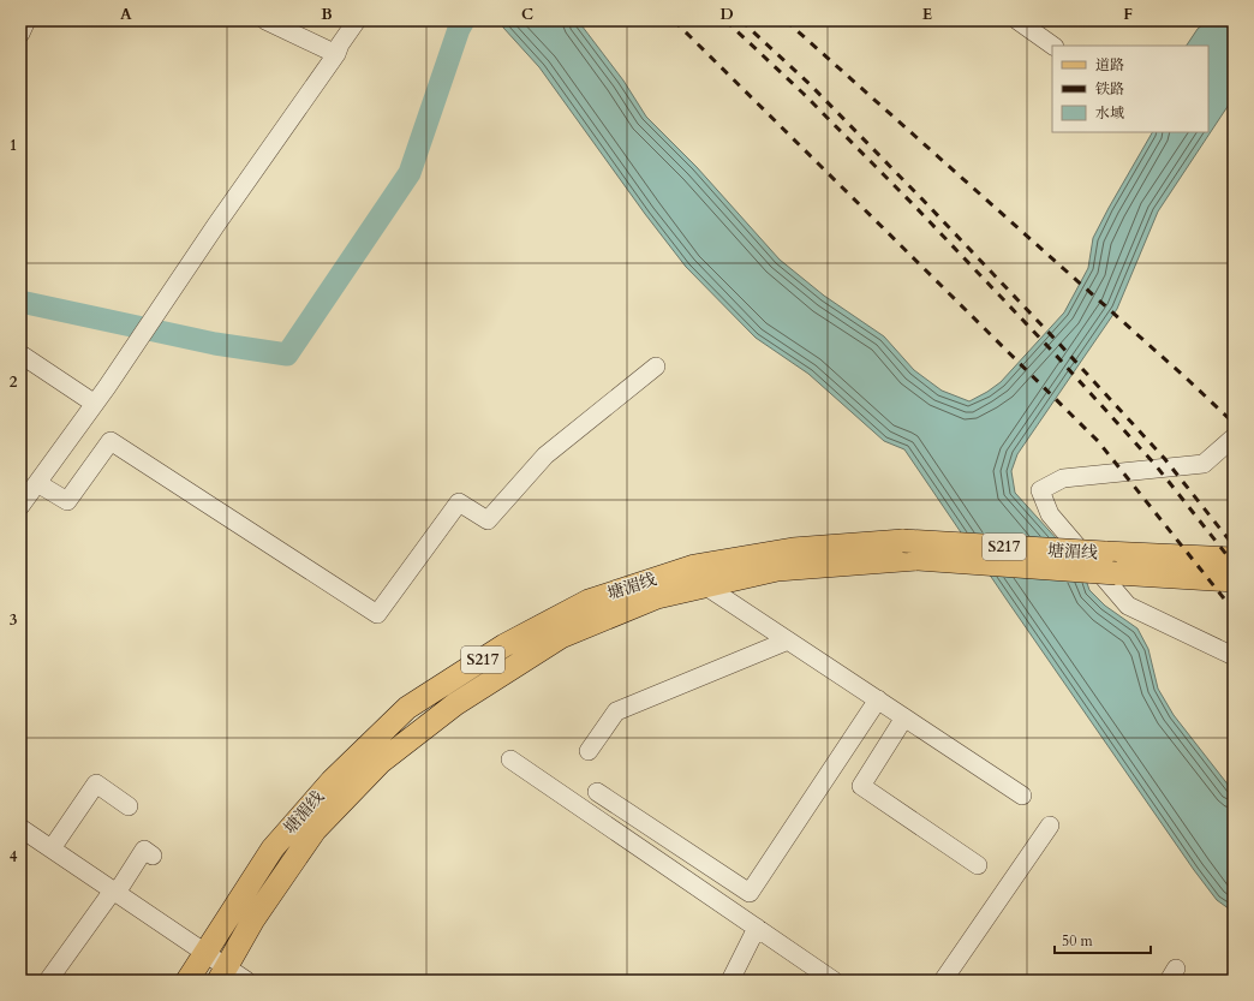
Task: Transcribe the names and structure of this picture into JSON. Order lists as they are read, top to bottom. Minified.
{"streets":{"main road":["S217","塘湄线"]},"legend":["道路","铁路","水域"],"scale_bar":"50 m","grid":{"columns":["A","B","C","D","E","F"],"rows":["1","2","3","4"]}}
